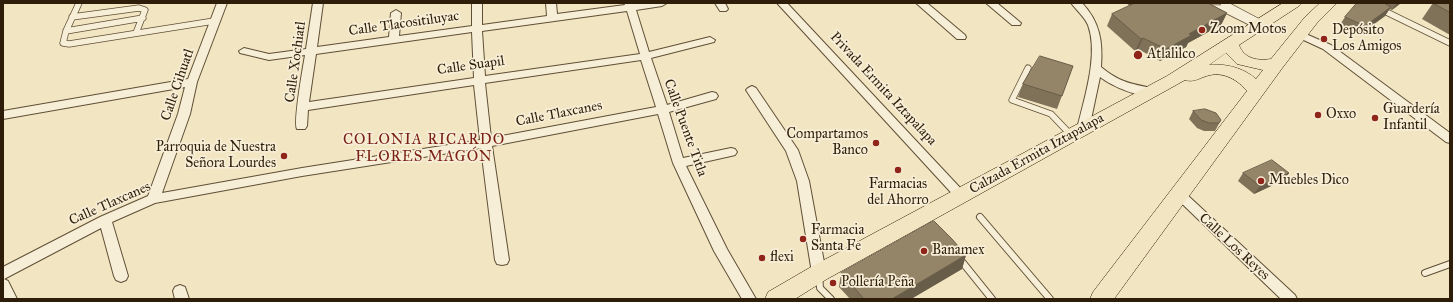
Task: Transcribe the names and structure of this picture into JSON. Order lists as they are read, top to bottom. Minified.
{"streets":{"main road":["Calzada Ermita Iztapalapa"],"street":["Calle Tlacositiluyac","Calle Xochiatl","Calle Suapil","Calle Cihuatl","Privada Ermita Iztapalapa","Calle Tlaxcanes","Calle Puente Titla","Calle Los Reyes"]},"crossings":[["Calle Tlacositiluyac","Calle Xochiatl"],["Calle Tlacositiluyac","Calle Puente Titla"],["Calle Xochiatl","Calle Suapil"],["Calle Suapil","Calle Puente Titla"],["Calle Cihuatl","Calle Tlaxcanes"],["Privada Ermita Iztapalapa","Calzada Ermita Iztapalapa"],["Calle Tlaxcanes","Calle Puente Titla"]],"districts":["COLONIA RICARDO FLORES MAGÓN"],"places":["Zoom Motos","Depósito Los Amigos","Atlalilco","Oxxo","Guardería Infantil","Compartamos Banco","Parroquia de Nuestra Señora Lourdes","Farmacias del Ahorro","Muebles Dico","Farmacia Santa Fe","Banamex","flexi","Pollería Peña"]}
